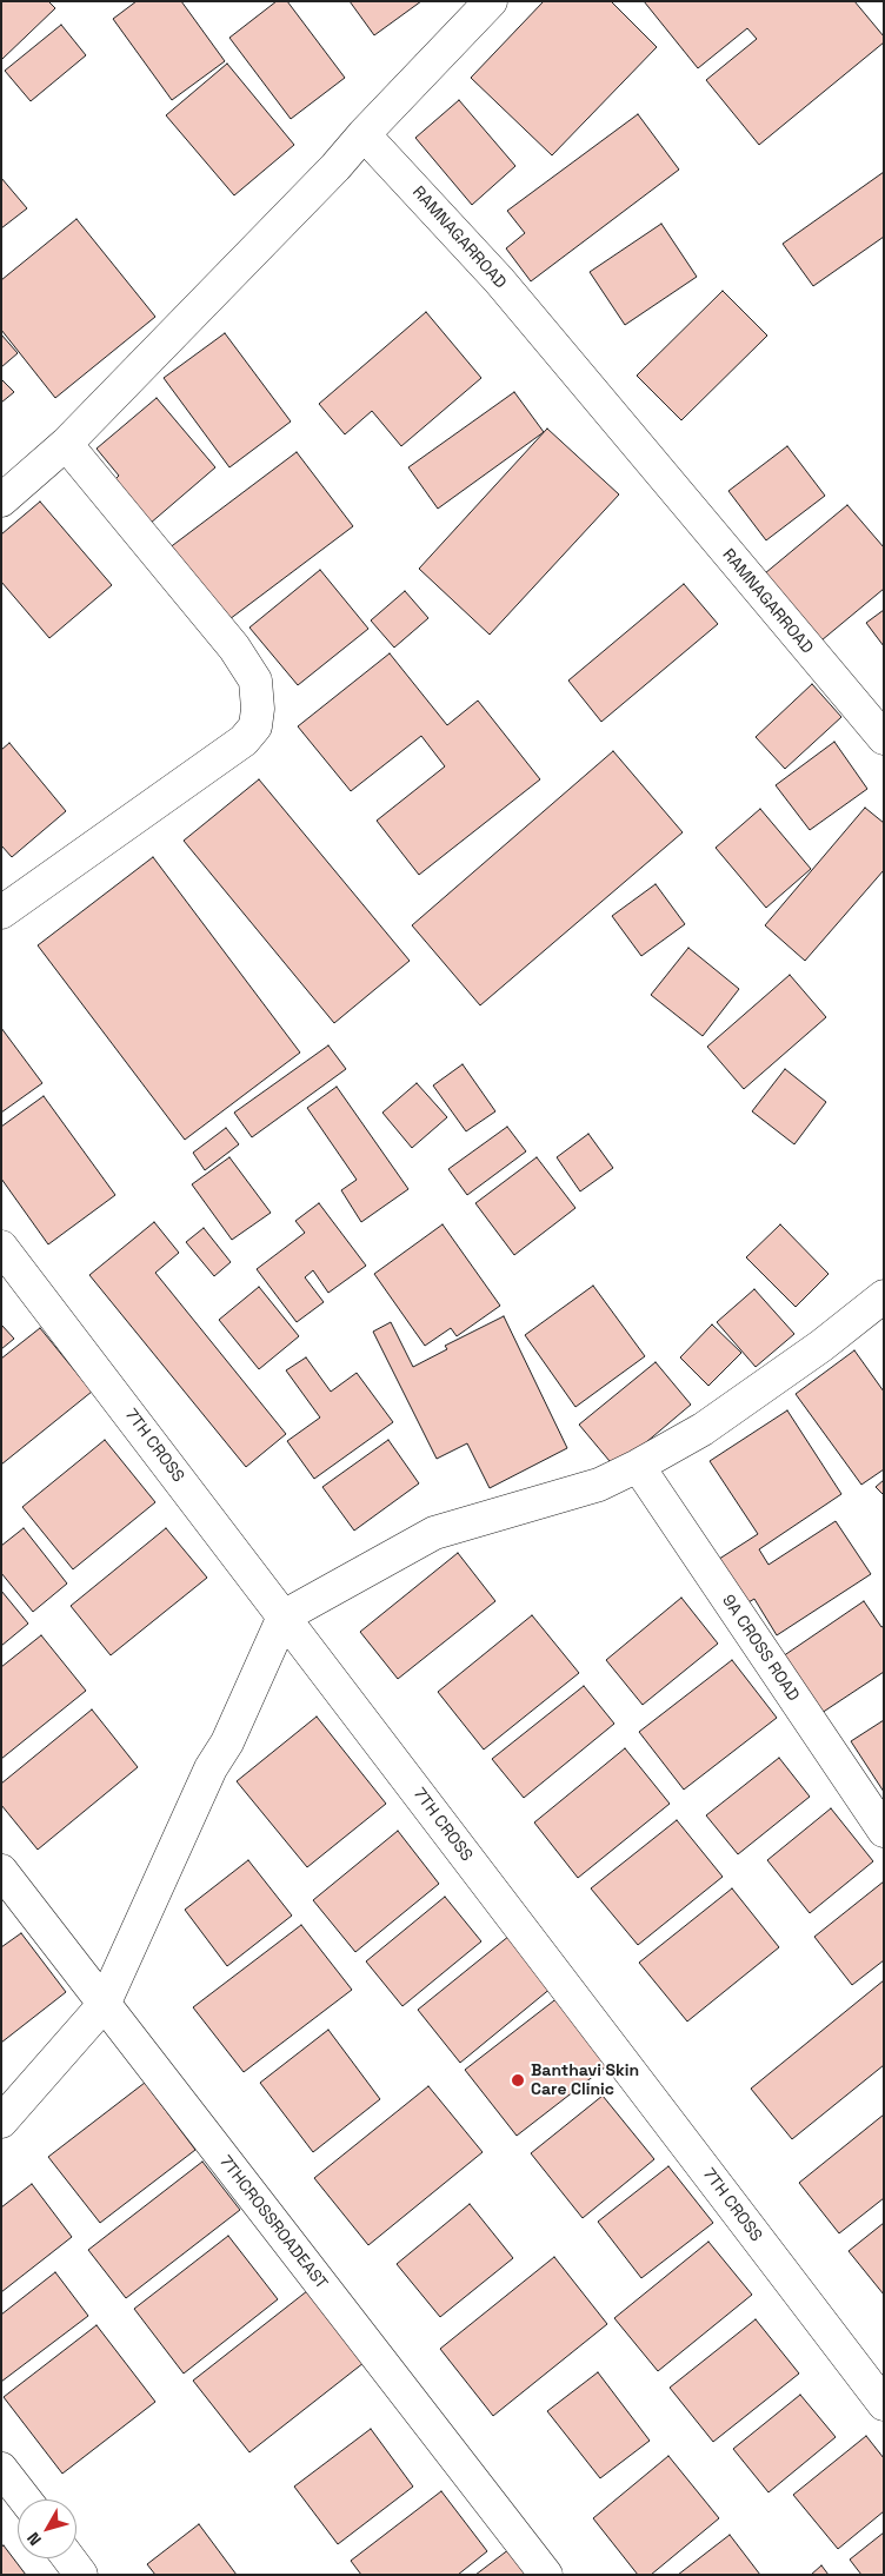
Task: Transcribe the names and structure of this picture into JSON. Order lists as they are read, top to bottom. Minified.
{"streets":{"street":["RAMNAGARROAD","7TH CROSS","9A CROSS ROAD","7THCROSSROADEAST"]},"places":["Banthavi Skin Care Clinic"],"north":"bottom left"}
